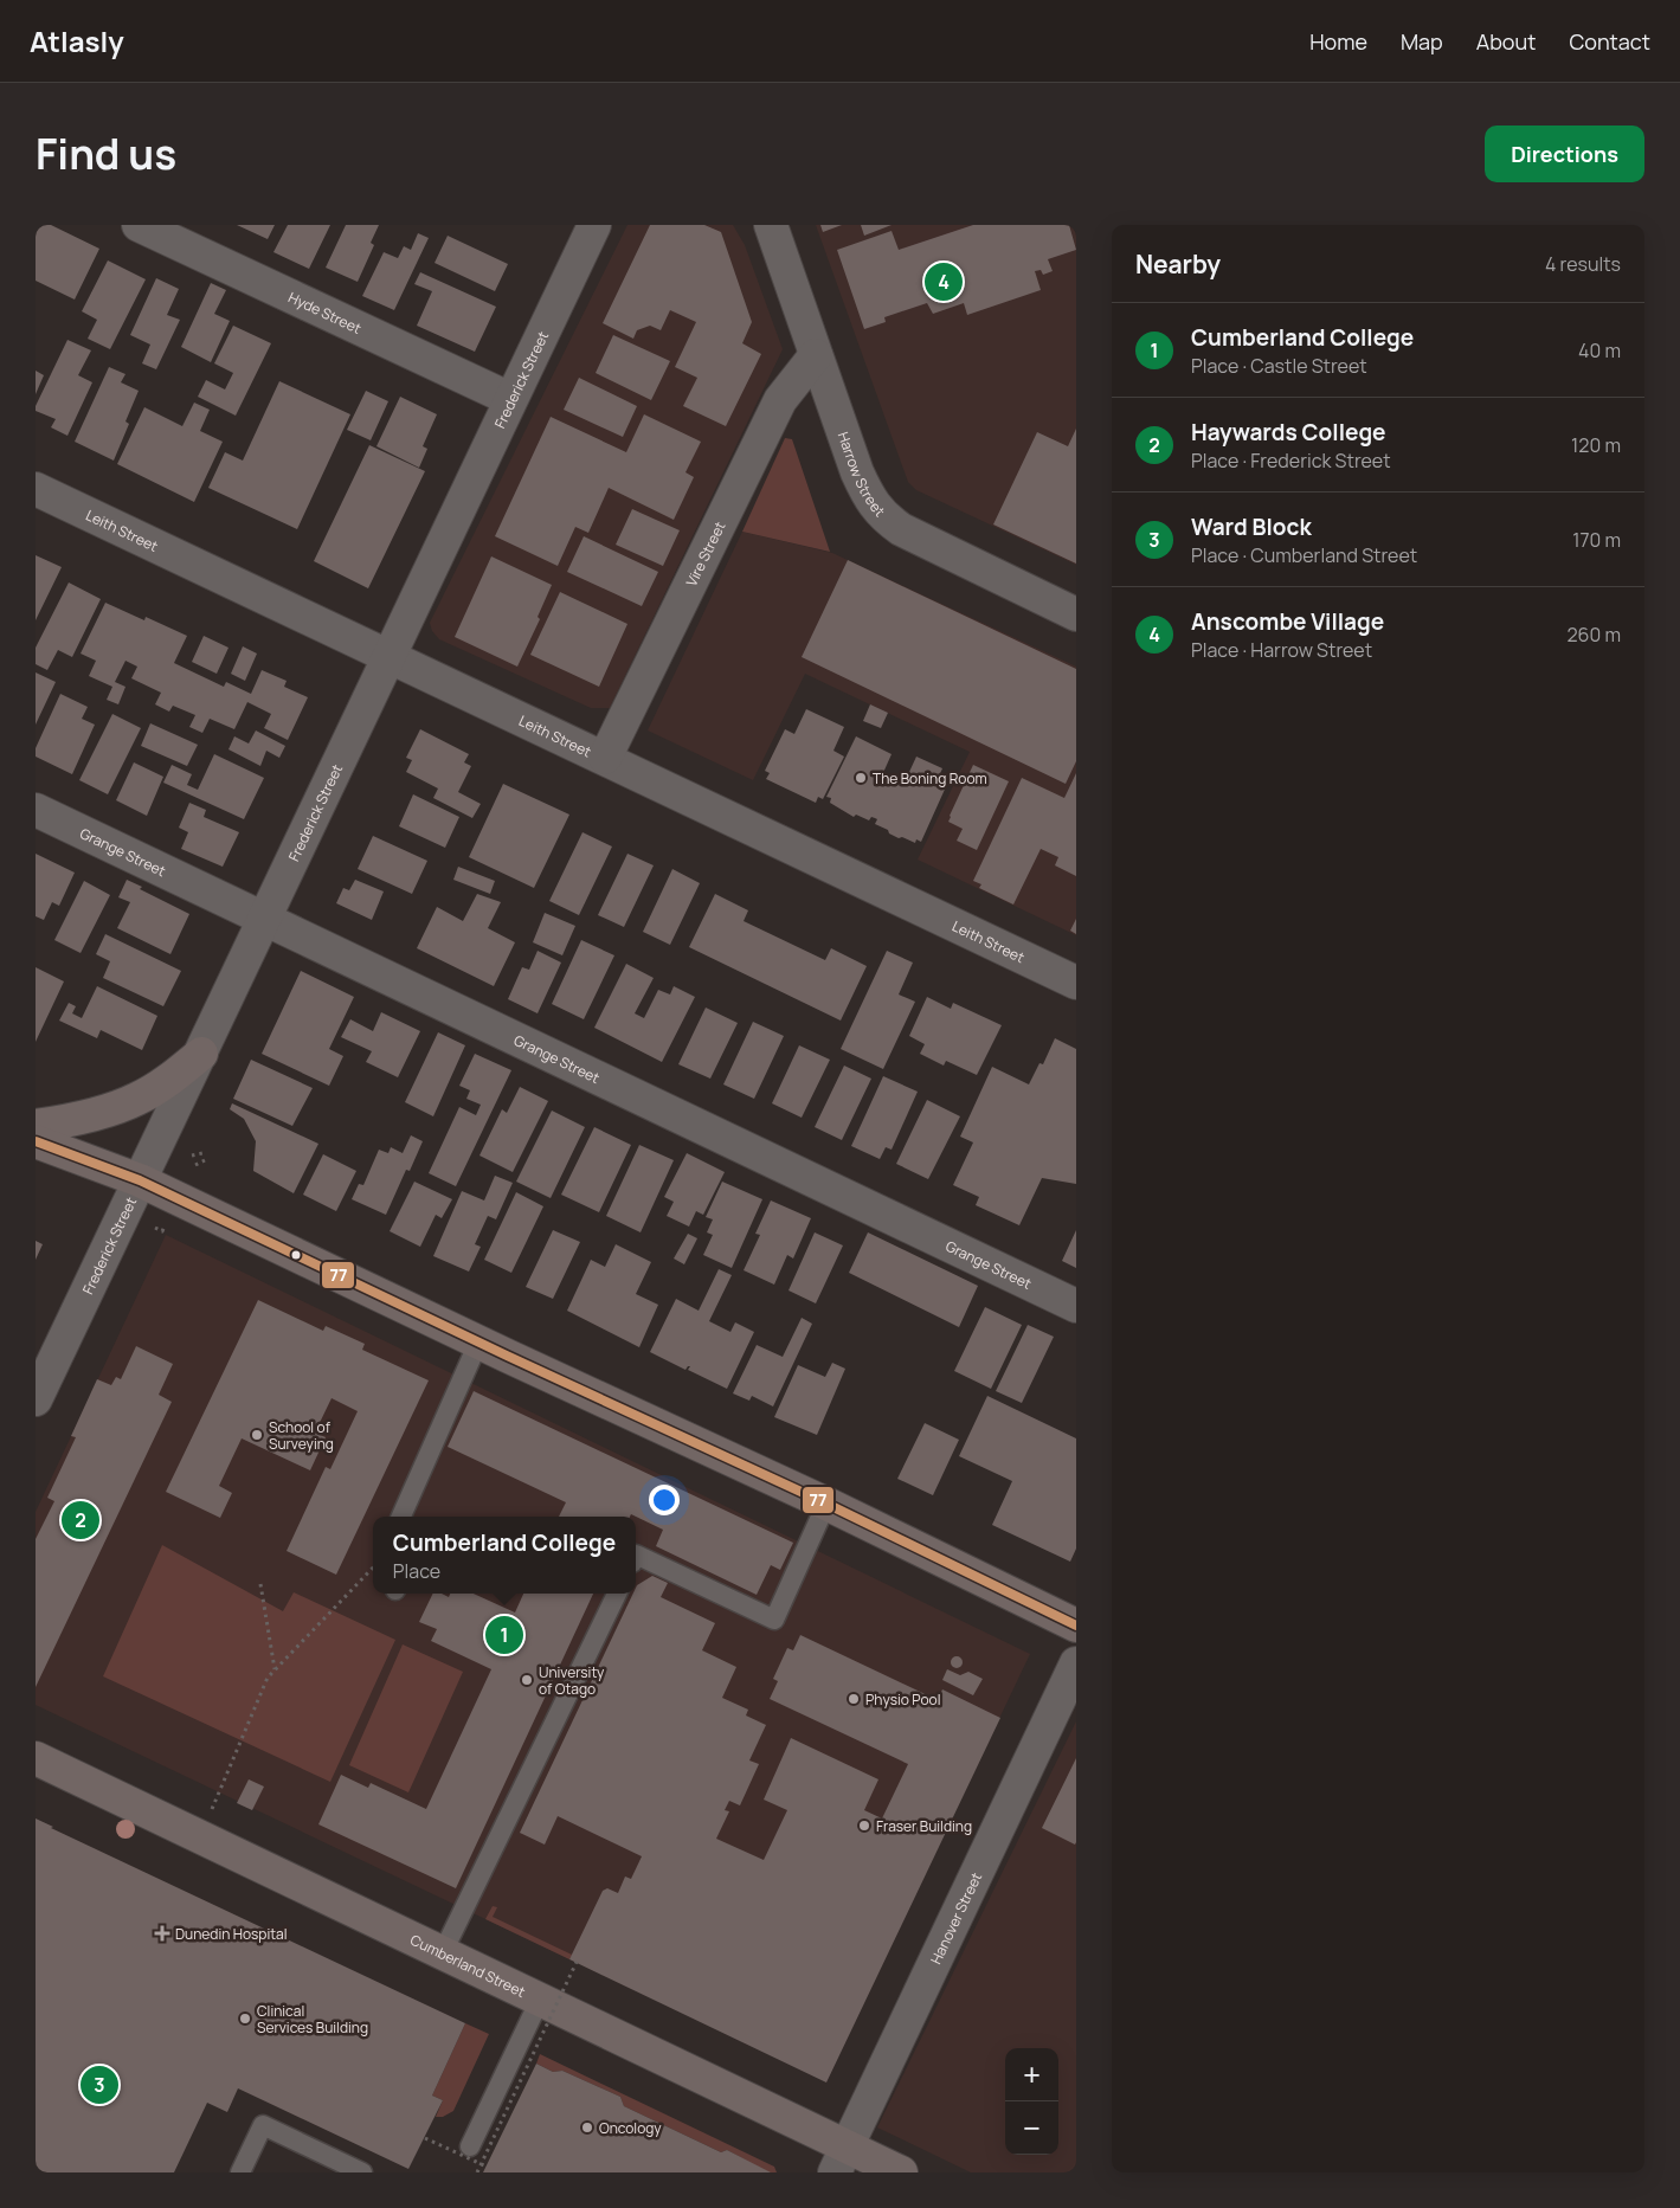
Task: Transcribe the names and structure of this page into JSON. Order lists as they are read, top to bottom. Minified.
{"streets":{"highway":["Cumberland Street"],"street":["Hyde Street","Frederick Street","Harrow Street","Leith Street","Vire Street","Grange Street","Hanover Street"]},"crossings":[["Hyde Street","Frederick Street"],["Frederick Street","Leith Street"],["Frederick Street","Grange Street"],["Harrow Street","Vire Street"],["Leith Street","Vire Street"],["Hanover Street","Cumberland Street"]],"places":{"other":["The Boning Room","School of Surveying","University of Otago","Physio Pool","Fraser Building","Clinical Services Building","Oncology"],"health":["Dunedin Hospital"]},"lines":["transit line 77"],"page":{"header":"Atlasly","nav":["Home","Map","About","Contact"],"title":"Find us","buttons":"Directions","heading":["Nearby","4 results"],"pins":["4","2","1","3"],"list":[{"mark":"1","name":"Cumberland College","note":"Place · Castle Street","value":"40 m"},{"mark":"2","name":"Haywards College","note":"Place · Frederick Street","value":"120 m"},{"mark":"3","name":"Ward Block","note":"Place · Cumberland Street","value":"170 m"},{"mark":"4","name":"Anscombe Village","note":"Place · Harrow Street","value":"260 m"}],"popup":["Cumberland College","Place"],"map_buttons":["+","−"]}}
